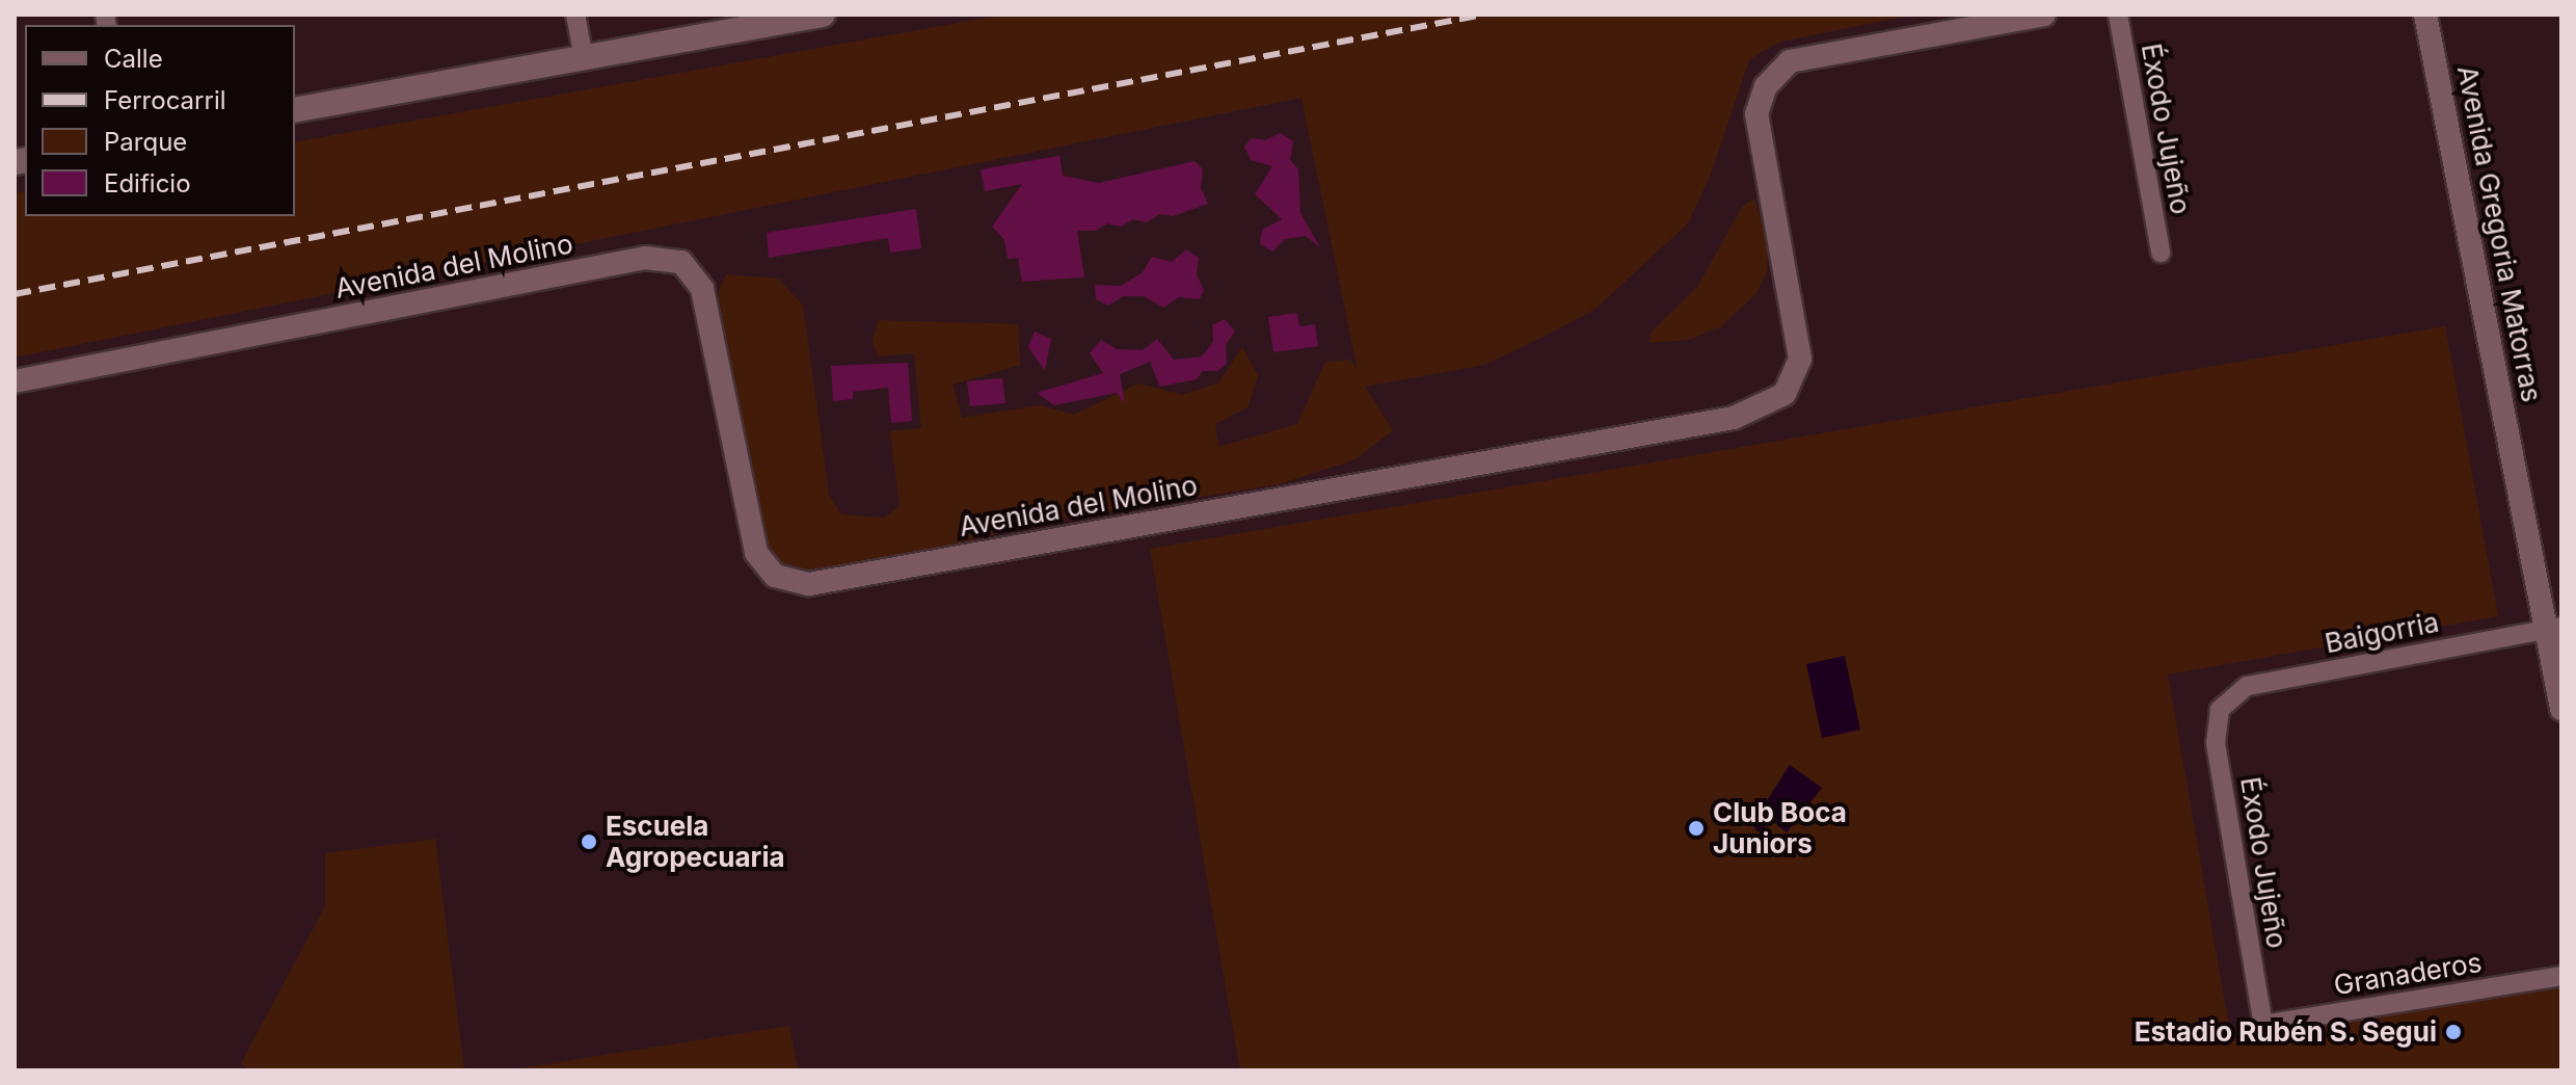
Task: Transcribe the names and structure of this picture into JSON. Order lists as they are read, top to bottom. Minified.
{"streets":{"street":["Éxodo Jujeño","Avenida Gregoria Matorras","Avenida del Molino","Baigorria","Granaderos"]},"crossings":[["Éxodo Jujeño","Baigorria"],["Éxodo Jujeño","Granaderos"],["Avenida Gregoria Matorras","Baigorria"]],"places":["Club Boca Juniors","Escuela Agropecuaria","Estadio Rubén S. Segui"],"legend":["Calle","Ferrocarril","Parque","Edificio"]}
